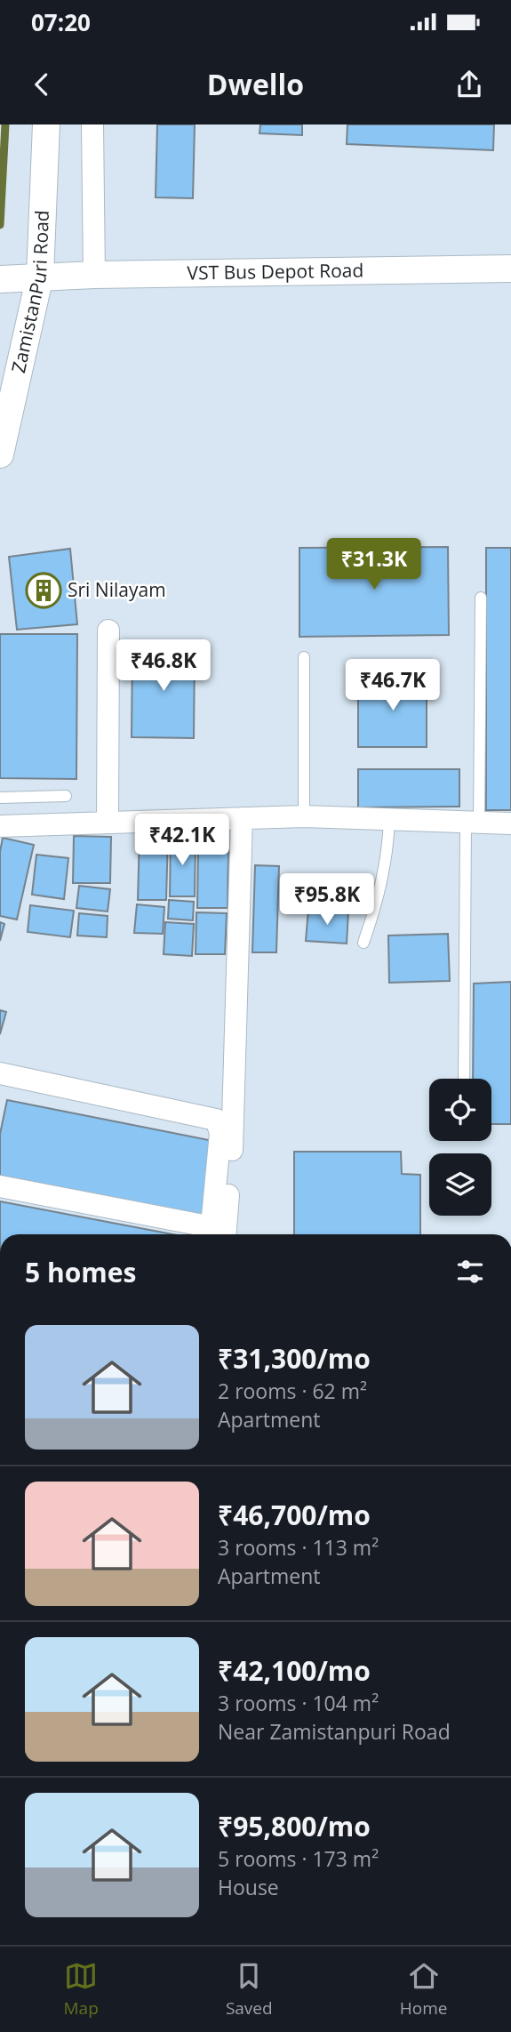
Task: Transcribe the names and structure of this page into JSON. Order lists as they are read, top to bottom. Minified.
{"streets":{"street":["VST Bus Depot Road","ZamistanPuri Road"]},"crossings":[["VST Bus Depot Road","ZamistanPuri Road"]],"places":{"building":["Sri Nilayam"]},"page":{"status":"07:20","header":"Dwello","price":["₹31.3K","₹46.8K","₹46.7K","₹42.1K","₹95.8K"],"heading":"5 homes","list":[{"name":"₹31,300/mo","note":"2 rooms · 62 m² · Apartment"},{"name":"₹46,700/mo","note":"3 rooms · 113 m² · Apartment"},{"name":"₹42,100/mo","note":"3 rooms · 104 m² · Near Zamistanpuri Road"},{"name":"₹95,800/mo","note":"5 rooms · 173 m² · House"}],"tabs":["Map","Saved","Home"]}}
